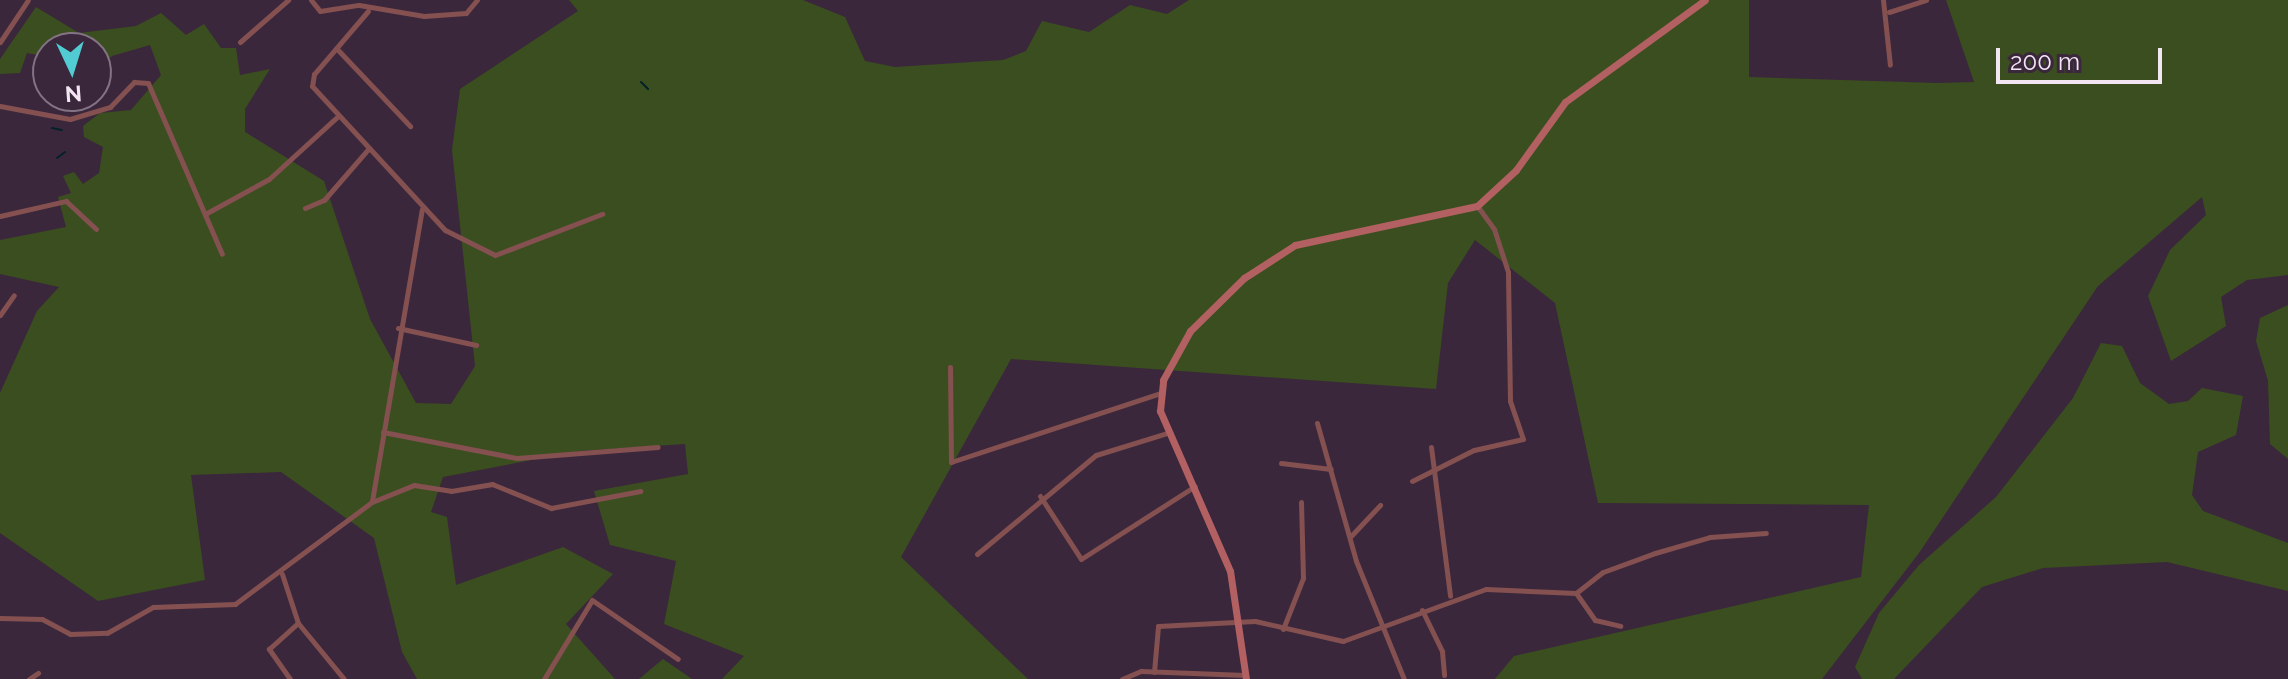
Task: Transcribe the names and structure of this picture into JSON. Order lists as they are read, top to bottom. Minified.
{"scale_bar":"200 m","north":"bottom"}
